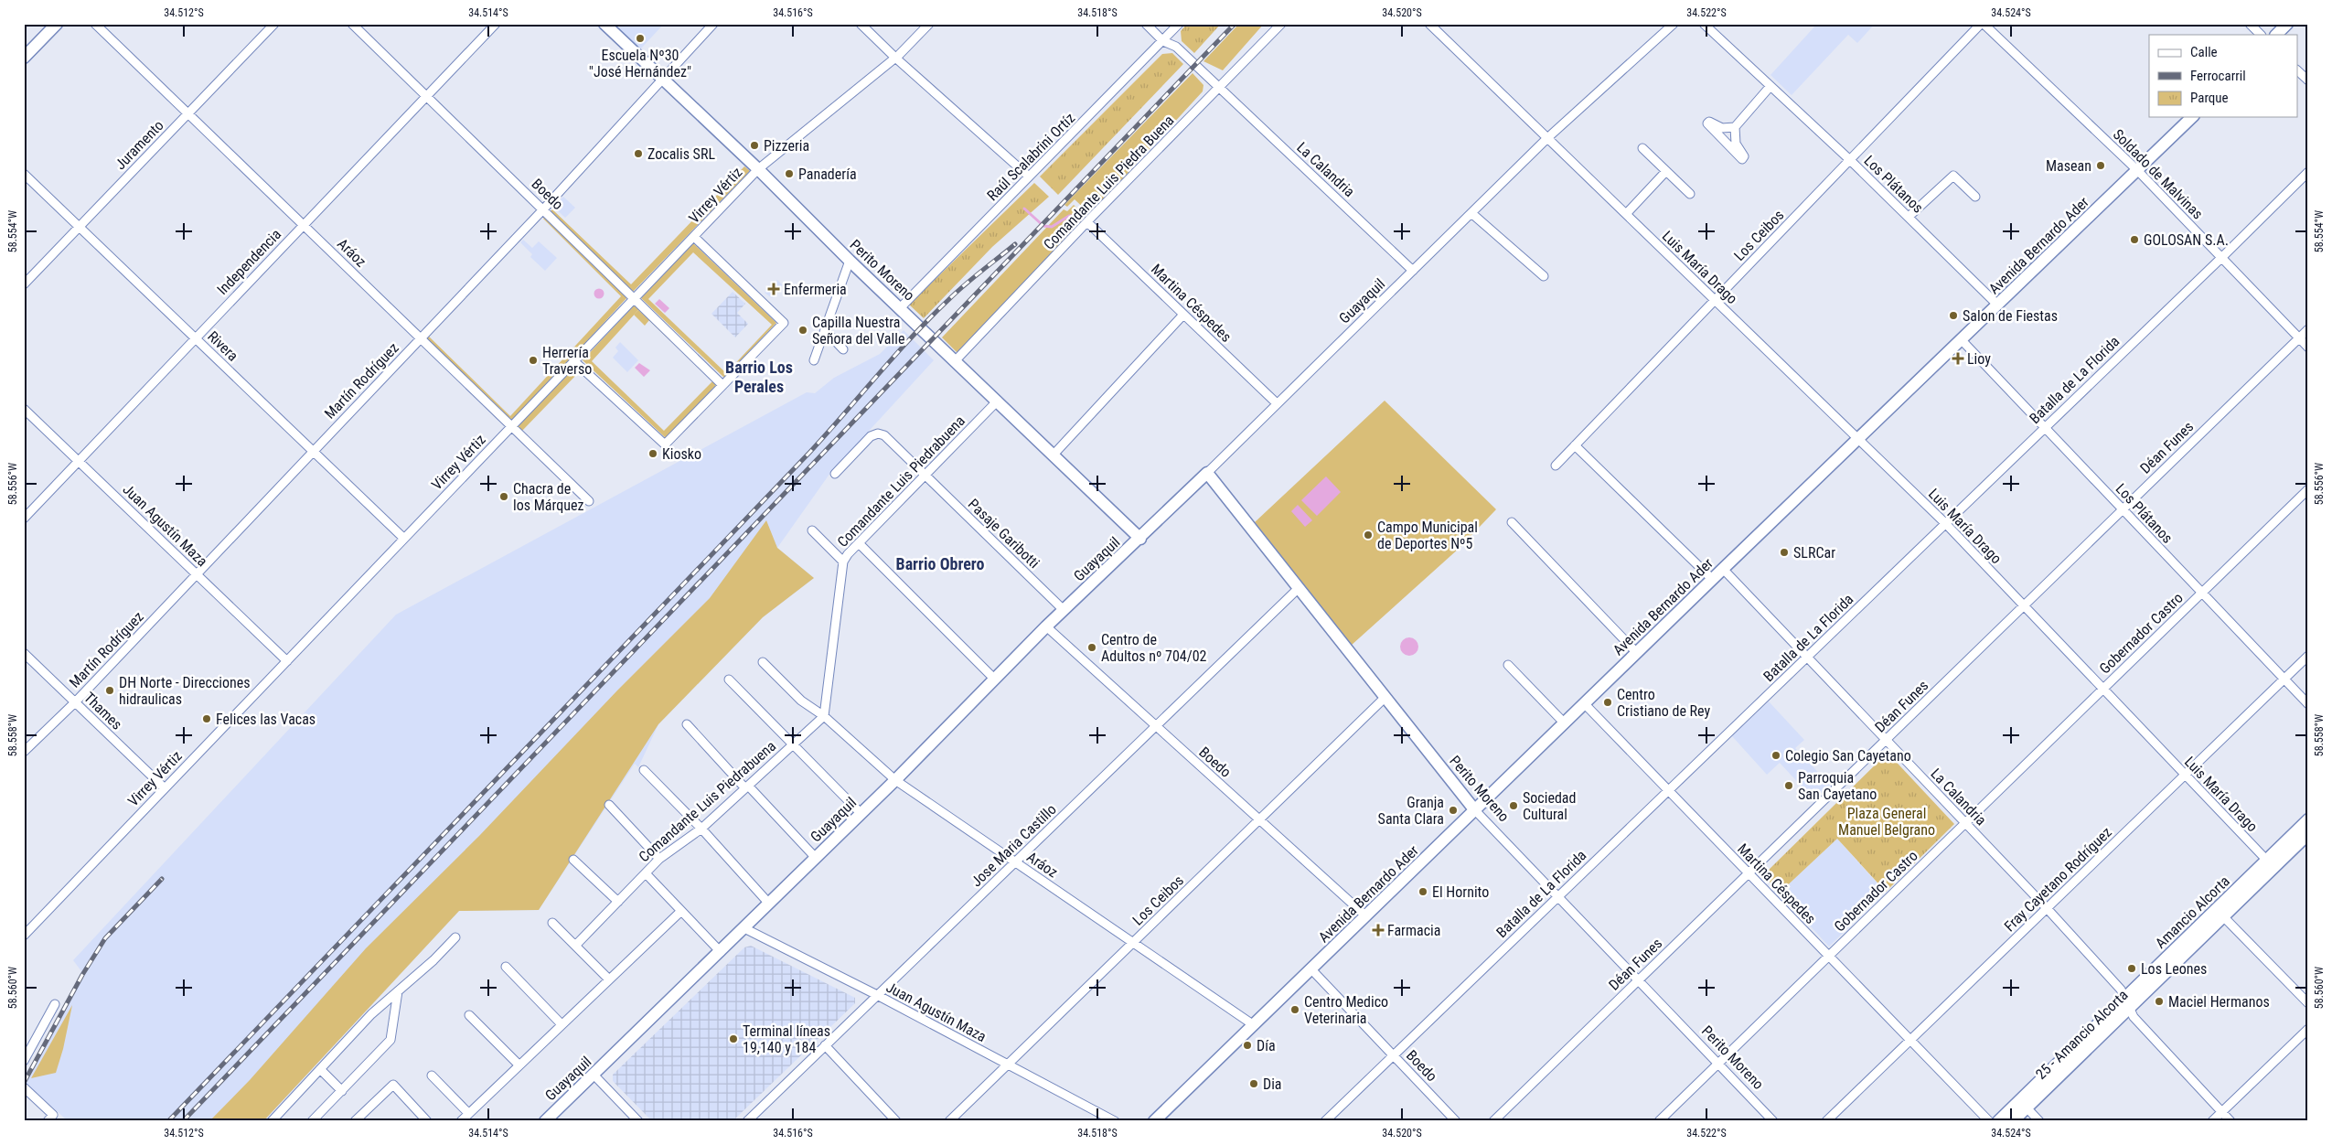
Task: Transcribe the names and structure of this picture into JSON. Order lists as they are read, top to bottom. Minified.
{"streets":{"main road":["Avenida Bernardo Ader","Perito Moreno","Guayaquil","Amancio Alcorta","25 - Amancio Alcorta"],"street":["Juramento","Raúl Scalabrini Ortíz","La Calandria","Soldado de Malvinas","Comandante Luis Piedra Buena","Los Plátanos","Boedo","Virrey Vértiz","Los Ceibos","Aráoz","Independencia","Luis María Drago","Martina Céspedes","Rivera","Batalla de La Florida","Martín Rodríguez","Déan Funes","Comandante Luis Piedrabuena","Juan Agustín Maza","Pasaje Garibotti","Gobernador Castro","Thames","Jose Maria Castillo","Fray Cayetano Rodríguez"]},"crossings":[["Juramento","Aráoz"],["Juramento","Rivera"],["Raúl Scalabrini Ortíz","La Calandria"],["Raúl Scalabrini Ortíz","Perito Moreno"],["La Calandria","Comandante Luis Piedra Buena"],["La Calandria","Avenida Bernardo Ader"],["La Calandria","Guayaquil"],["La Calandria","Batalla de La Florida"],["La Calandria","Déan Funes"],["La Calandria","Gobernador Castro"],["La Calandria","Fray Cayetano Rodríguez"],["La Calandria","Amancio Alcorta"],["La Calandria","25 - Amancio Alcorta"],["Soldado de Malvinas","Los Ceibos"],["Soldado de Malvinas","Avenida Bernardo Ader"],["Soldado de Malvinas","Batalla de La Florida"],["Soldado de Malvinas","Déan Funes"],["Comandante Luis Piedra Buena","Perito Moreno"],["Comandante Luis Piedra Buena","Martina Céspedes"],["Los Plátanos","Los Ceibos"],["Los Plátanos","Avenida Bernardo Ader"],["Los Plátanos","Batalla de La Florida"],["Los Plátanos","Déan Funes"],["Los Plátanos","Gobernador Castro"],["Los Plátanos","Fray Cayetano Rodríguez"],["Boedo","Virrey Vértiz"],["Boedo","Los Ceibos"],["Boedo","Avenida Bernardo Ader"],["Boedo","Independencia"],["Boedo","Guayaquil"],["Boedo","Batalla de La Florida"],["Boedo","Martín Rodríguez"],["Boedo","Jose Maria Castillo"],["Virrey Vértiz","Aráoz"],["Virrey Vértiz","Perito Moreno"],["Virrey Vértiz","Rivera"],["Virrey Vértiz","Juan Agustín Maza"],["Virrey Vértiz","Thames"],["Los Ceibos","Aráoz"],["Los Ceibos","Luis María Drago"],["Los Ceibos","Perito Moreno"],["Los Ceibos","Juan Agustín Maza"],["Avenida Bernardo Ader","Aráoz"],["Avenida Bernardo Ader","Luis María Drago"],["Avenida Bernardo Ader","Perito Moreno"],["Avenida Bernardo Ader","Martina Céspedes"],["Aráoz","Independencia"],["Aráoz","Guayaquil"],["Aráoz","Martín Rodríguez"],["Aráoz","Comandante Luis Piedrabuena"],["Aráoz","Jose Maria Castillo"],["Independencia","Rivera"],["Independencia","Juan Agustín Maza"],["Luis María Drago","Guayaquil"],["Luis María Drago","Batalla de La Florida"],["Luis María Drago","Déan Funes"],["Luis María Drago","Gobernador Castro"],["Luis María Drago","Fray Cayetano Rodríguez"],["Luis María Drago","25 - Amancio Alcorta"],["Perito Moreno","Guayaquil"],["Perito Moreno","Batalla de La Florida"],["Perito Moreno","Martín Rodríguez"],["Perito Moreno","Déan Funes"],["Perito Moreno","Comandante Luis Piedrabuena"],["Perito Moreno","Gobernador Castro"],["Perito Moreno","Jose Maria Castillo"],["Guayaquil","Martina Céspedes"],["Guayaquil","Juan Agustín Maza"],["Guayaquil","Pasaje Garibotti"],["Martina Céspedes","Batalla de La Florida"],["Martina Céspedes","Déan Funes"],["Martina Céspedes","Gobernador Castro"],["Martina Céspedes","Fray Cayetano Rodríguez"],["Rivera","Martín Rodríguez"],["Martín Rodríguez","Juan Agustín Maza"],["Martín Rodríguez","Thames"],["Comandante Luis Piedrabuena","Pasaje Garibotti"],["Juan Agustín Maza","Jose Maria Castillo"],["Amancio Alcorta","25 - Amancio Alcorta"]],"districts":["Barrio Los Perales","Barrio Obrero"],"parks":["Plaza General Manuel Belgrano"],"places":{"other":["Escuela Nº30 \"José Hernández\"","Pizzeria","Zocalis SRL","Masean","Panadería","GOLOSAN S.A.","Salon de Fiestas","Capilla Nuestra Señora del Valle","Herrería Traverso","Kiosko","Chacra de los Márquez","Campo Municipal de Deportes Nº5","SLRCar","Centro de Adultos nº 704/02","DH Norte - Direcciones hidraulicas","Centro Cristiano de Rey","Felices las Vacas","Colegio San Cayetano","Parroquia San Cayetano","Sociedad Cultural","Granja Santa Clara","El Hornito","Los Leones","Maciel Hermanos","Centro Medico Veterinaria","Terminal líneas 19,140 y 184","Día","Dia"],"health":["Enfermeria","Lioy","Farmacia"]},"legend":["Calle","Ferrocarril","Parque"],"coordinates":["34.512°S","34.514°S","34.516°S","34.518°S","34.520°S","34.522°S","34.524°S","58.554°W","58.556°W","58.558°W","58.560°W"]}
